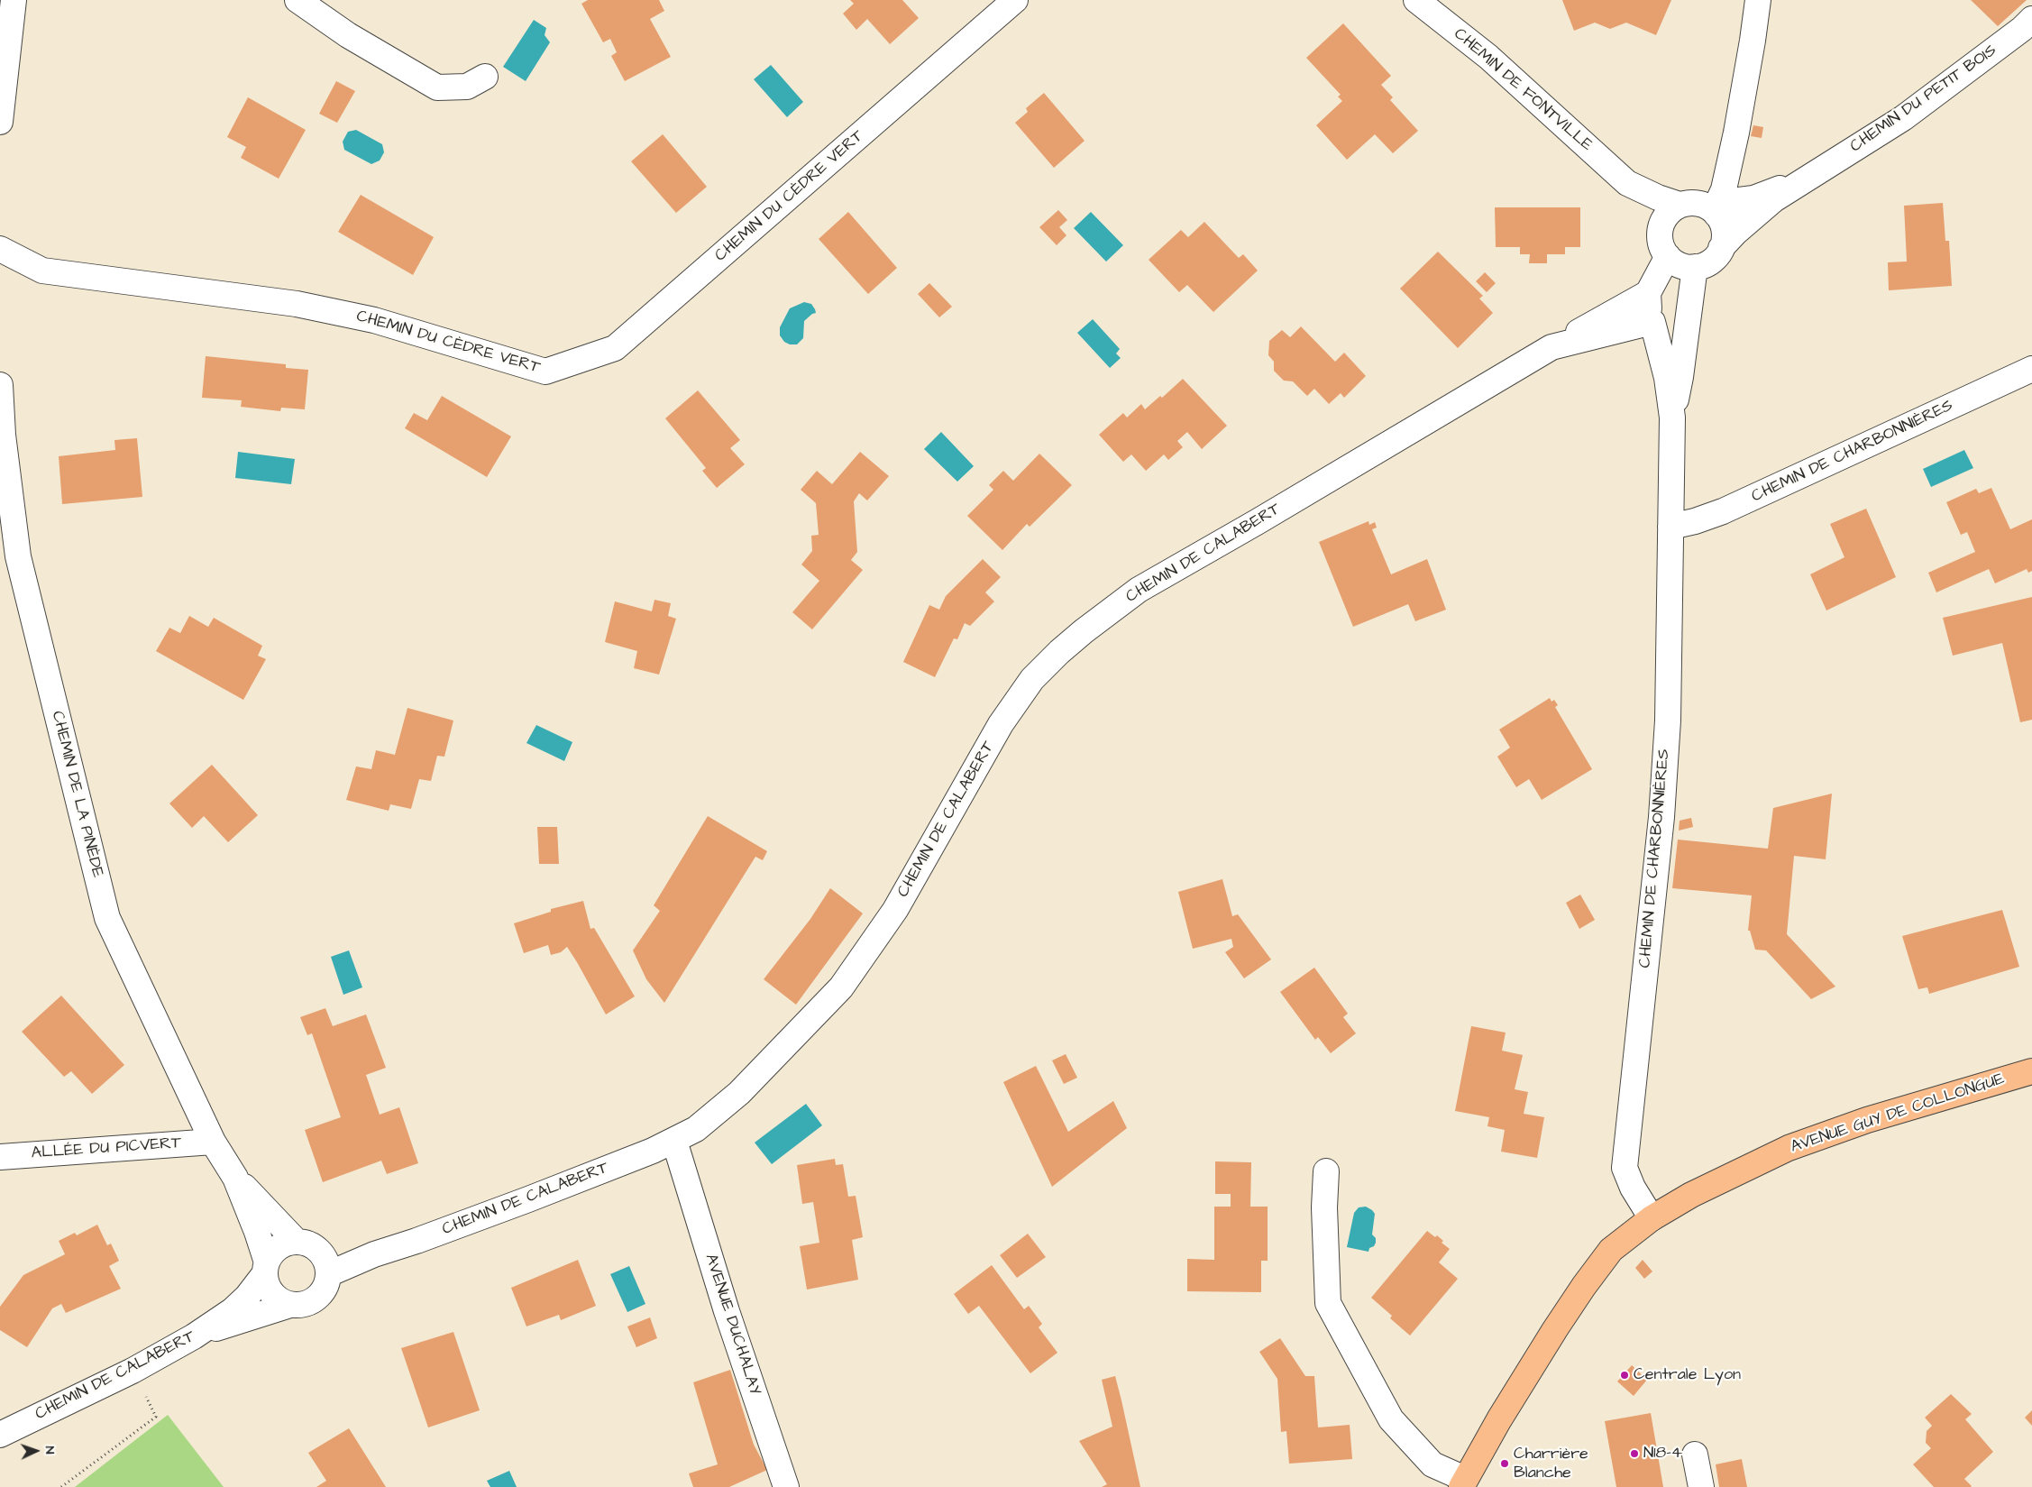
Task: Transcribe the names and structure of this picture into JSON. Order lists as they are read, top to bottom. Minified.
{"streets":{"main road":["AVENUE GUY DE COLLONGUE"],"street":["CHEMIN DE FONTVILLE","CHEMIN DU PETIT BOIS","CHEMIN DU CÈDRE VERT","CHEMIN DE CHARBONNIÈRES","CHEMIN DE CALABERT","CHEMIN DE LA PINÈDE","ALLÉE DU PICVERT","AVENUE DUCHALAY"]},"crossings":[["CHEMIN DE FONTVILLE","CHEMIN DU PETIT BOIS"],["CHEMIN DE FONTVILLE","CHEMIN DE CHARBONNIÈRES"],["CHEMIN DU PETIT BOIS","CHEMIN DE CHARBONNIÈRES"],["CHEMIN DE CHARBONNIÈRES","CHEMIN DE CALABERT"],["CHEMIN DE CHARBONNIÈRES","AVENUE GUY DE COLLONGUE"],["CHEMIN DE CALABERT","CHEMIN DE LA PINÈDE"],["CHEMIN DE CALABERT","AVENUE DUCHALAY"],["CHEMIN DE LA PINÈDE","ALLÉE DU PICVERT"]],"places":["Centrale Lyon","N18-4","Charrière Blanche"],"north":"right"}
